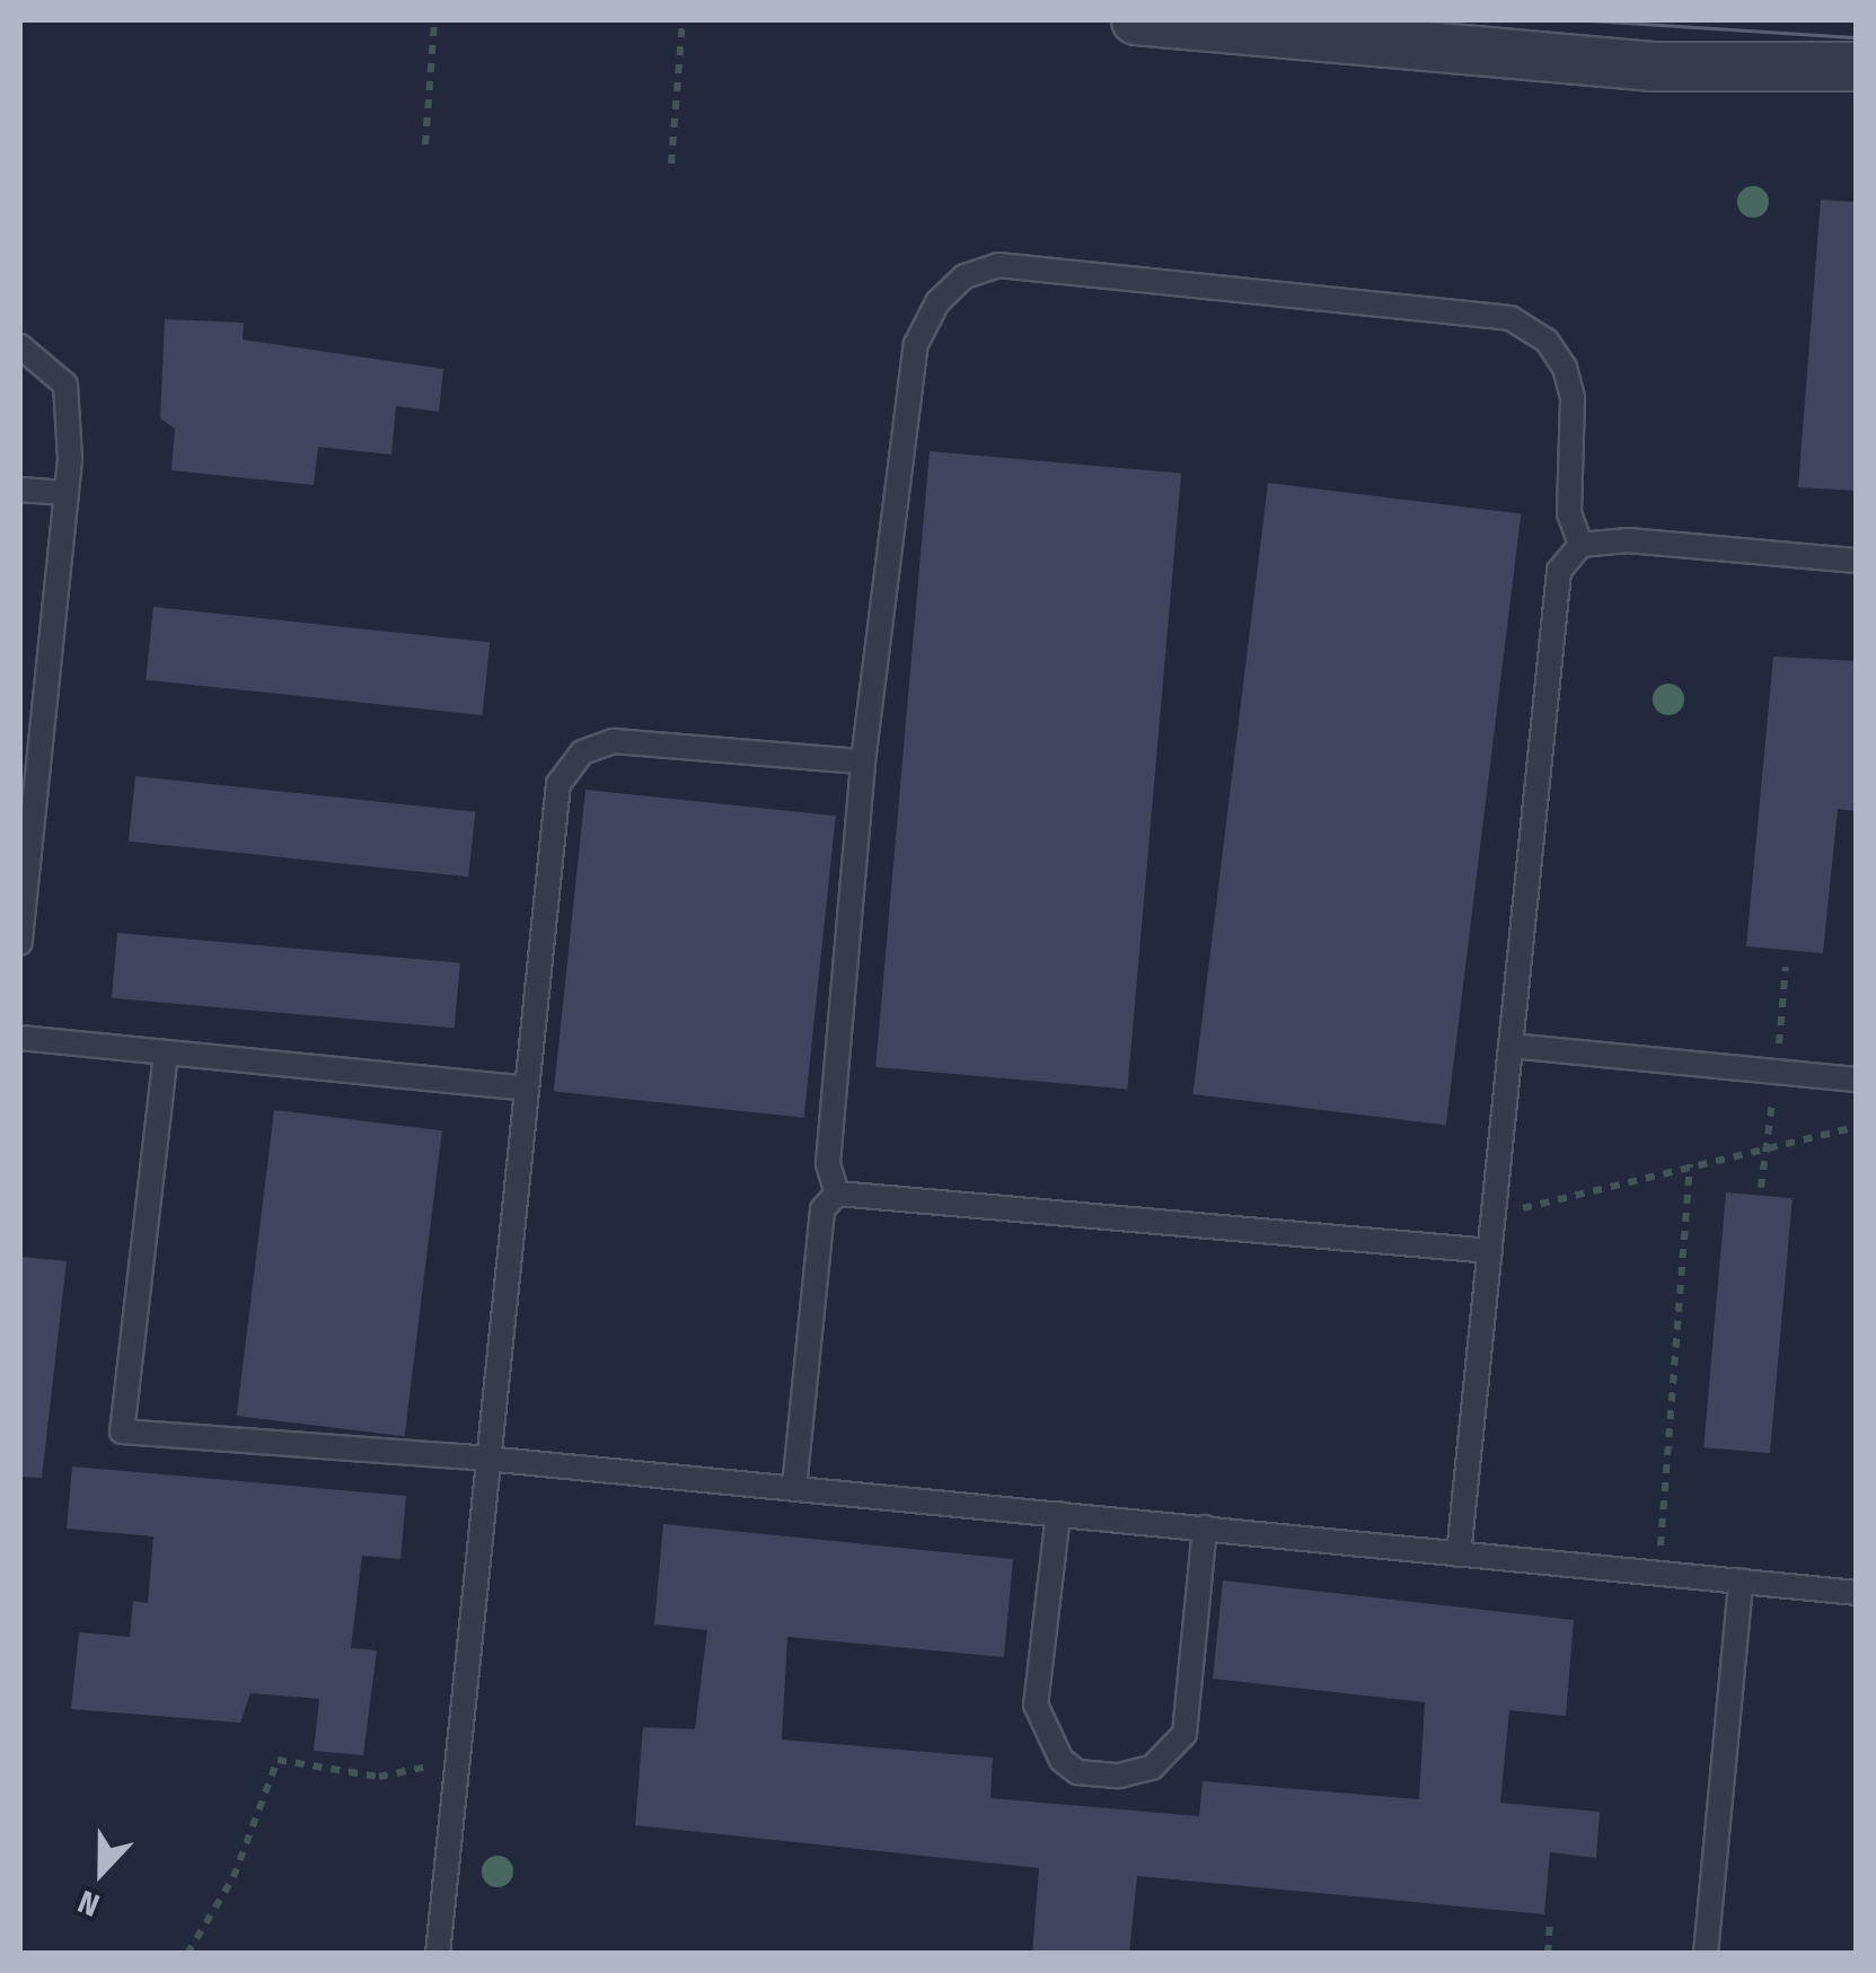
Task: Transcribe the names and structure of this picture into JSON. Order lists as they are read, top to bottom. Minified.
{"north":"bottom"}
